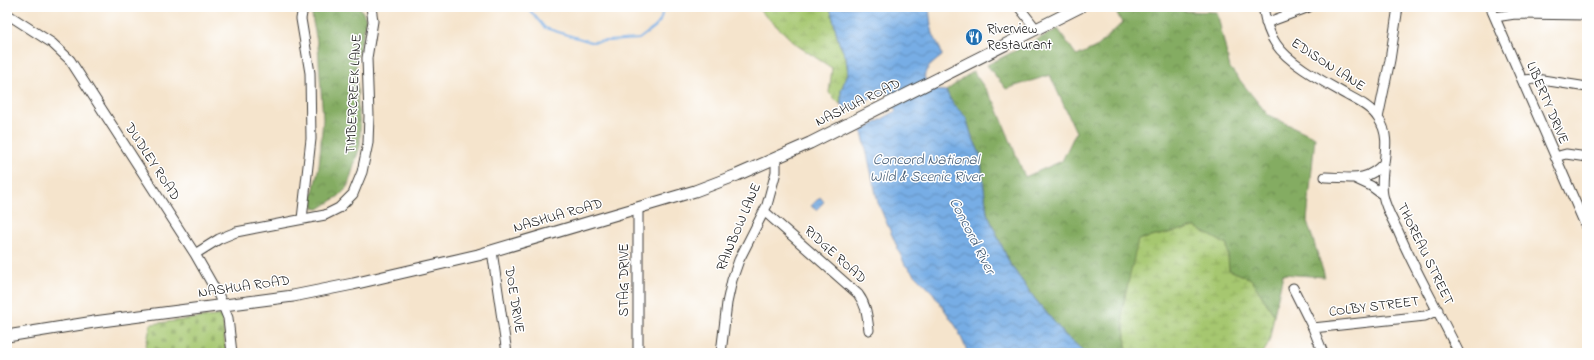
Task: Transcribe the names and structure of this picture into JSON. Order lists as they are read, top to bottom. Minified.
{"streets":{"main road":["NASHUA ROAD"],"street":["EDISON LANE","TIMBERCREEK LANE","LIBERTY DRIVE","DUDLEY ROAD","RAINBOW LANE","THOREAU STREET","RIDGE ROAD","STAG DRIVE","DOE DRIVE","COLBY STREET"]},"crossings":[["EDISON LANE","THOREAU STREET"],["TIMBERCREEK LANE","DUDLEY ROAD"],["NASHUA ROAD","DUDLEY ROAD"],["NASHUA ROAD","RAINBOW LANE"],["NASHUA ROAD","STAG DRIVE"],["NASHUA ROAD","DOE DRIVE"],["RAINBOW LANE","RIDGE ROAD"],["THOREAU STREET","COLBY STREET"]],"water":["Concord National Wild & Scenic River","Concord River"],"places":{"restaurant":["Riverview Restaurant"]}}
